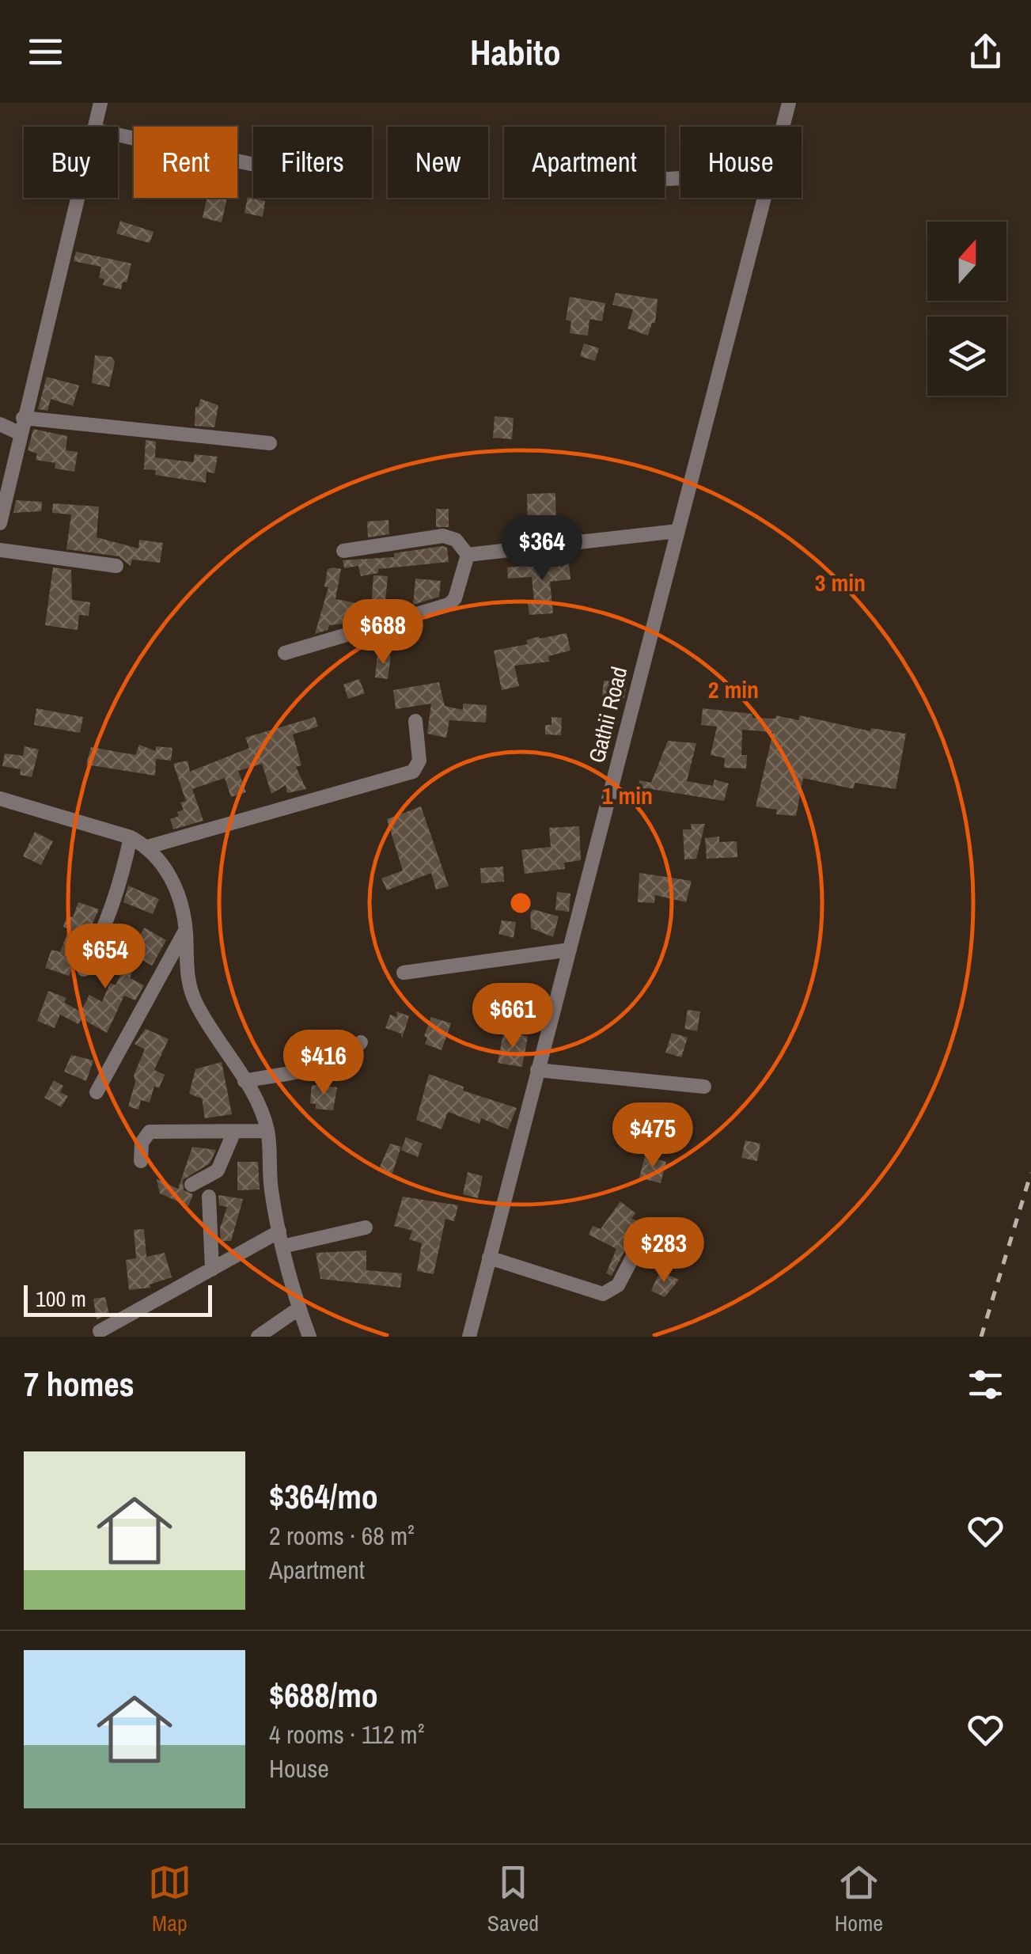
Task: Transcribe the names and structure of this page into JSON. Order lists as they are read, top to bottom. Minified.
{"streets":{"street":["Gathii Road"]},"scale_bar":"100 m","north":"top","page":{"header":"Habito","chip":["Buy","Rent","Filters","New","Apartment","House"],"price":["$364","$688","$654","$661","$416","$475","$283"],"scale":"100 m","heading":"7 homes","list":[{"name":"$364/mo","note":"2 rooms · 68 m² · Apartment"},{"name":"$688/mo","note":"4 rooms · 112 m² · House"}],"tabs":["Map","Saved","Home"]},"rings":["3 min","2 min","1 min"]}
